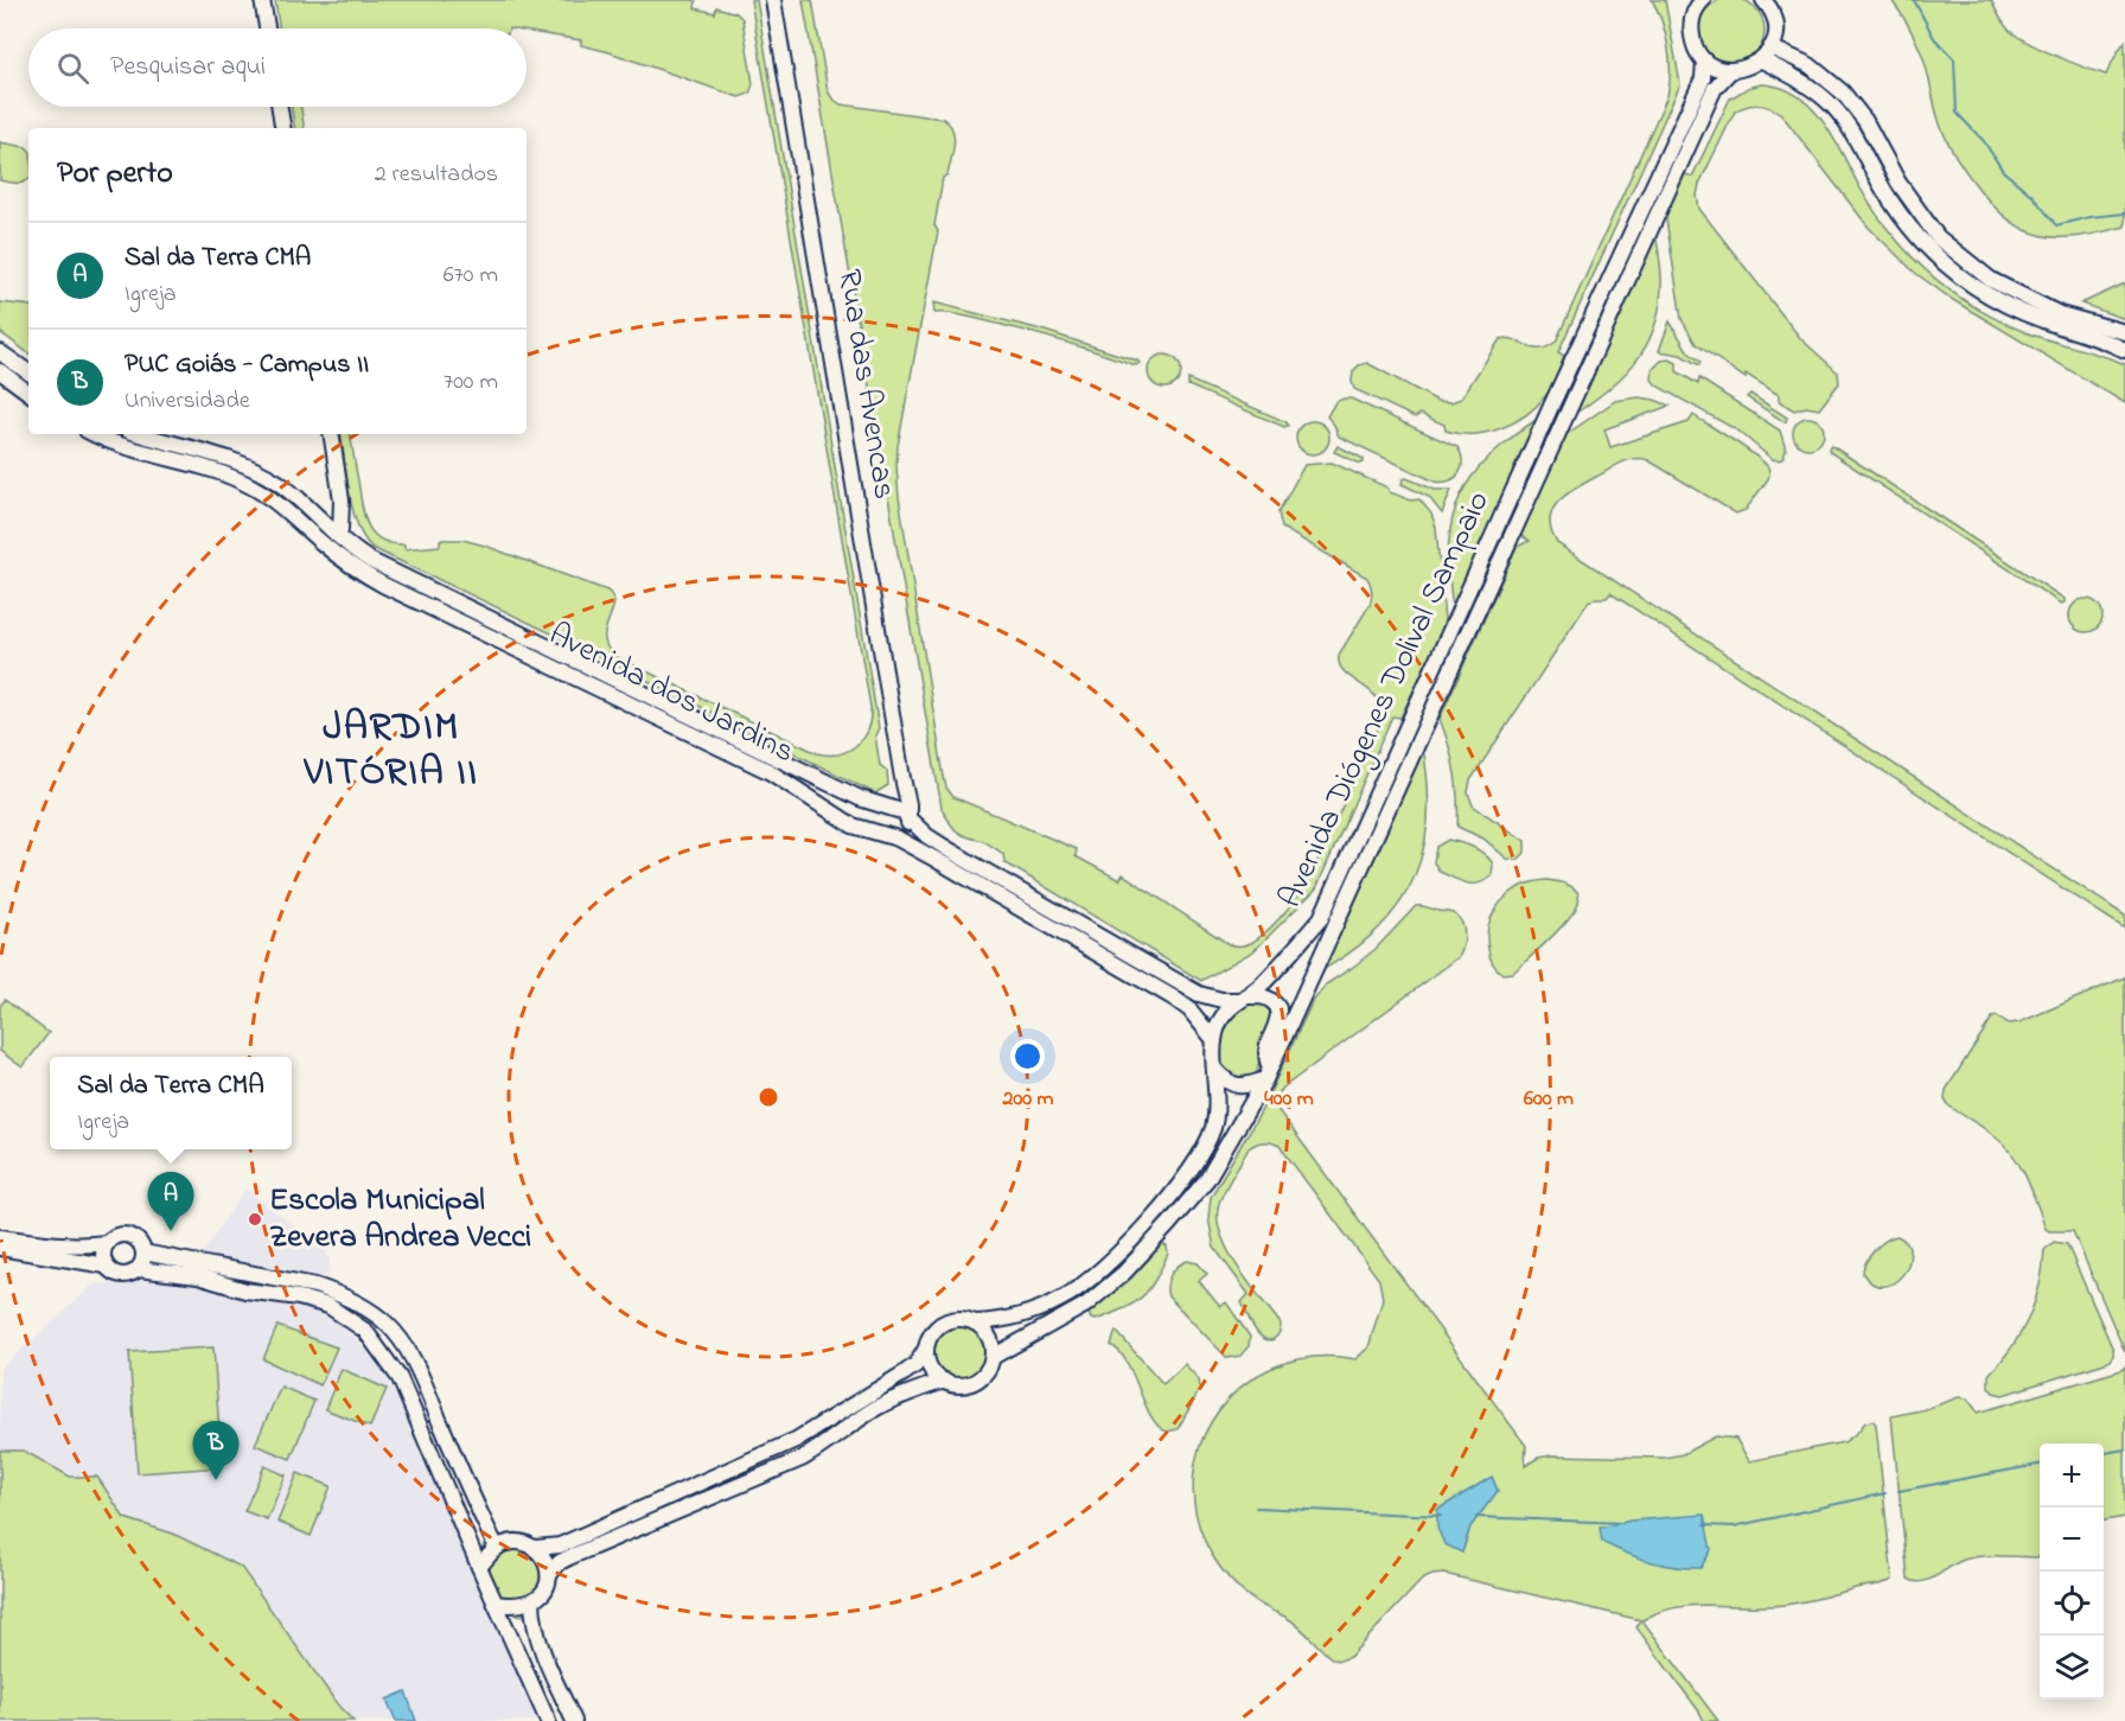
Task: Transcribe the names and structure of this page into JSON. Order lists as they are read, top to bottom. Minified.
{"streets":{"street":["Rua das Avencas","Avenida dos Jardins","Avenida Diógenes Dolival Sampaio"]},"crossings":[["Rua das Avencas","Avenida dos Jardins"],["Avenida dos Jardins","Avenida Diógenes Dolival Sampaio"]],"districts":["JARDIM VITÓRIA II"],"places":["Escola Municipal Zevera Andrea Vecci"],"page":{"search":"Pesquisar aqui","heading":["Por perto","2 resultados"],"list":[{"mark":"A","name":"Sal da Terra CMA","note":"Igreja","value":"670 m"},{"mark":"B","name":"PUC Goiás - Campus II","note":"Universidade","value":"700 m"}],"popup":["Sal da Terra CMA","Igreja"],"pins":["A","B"],"map_buttons":["+","−"]},"rings":["200 m","400 m","600 m"]}
